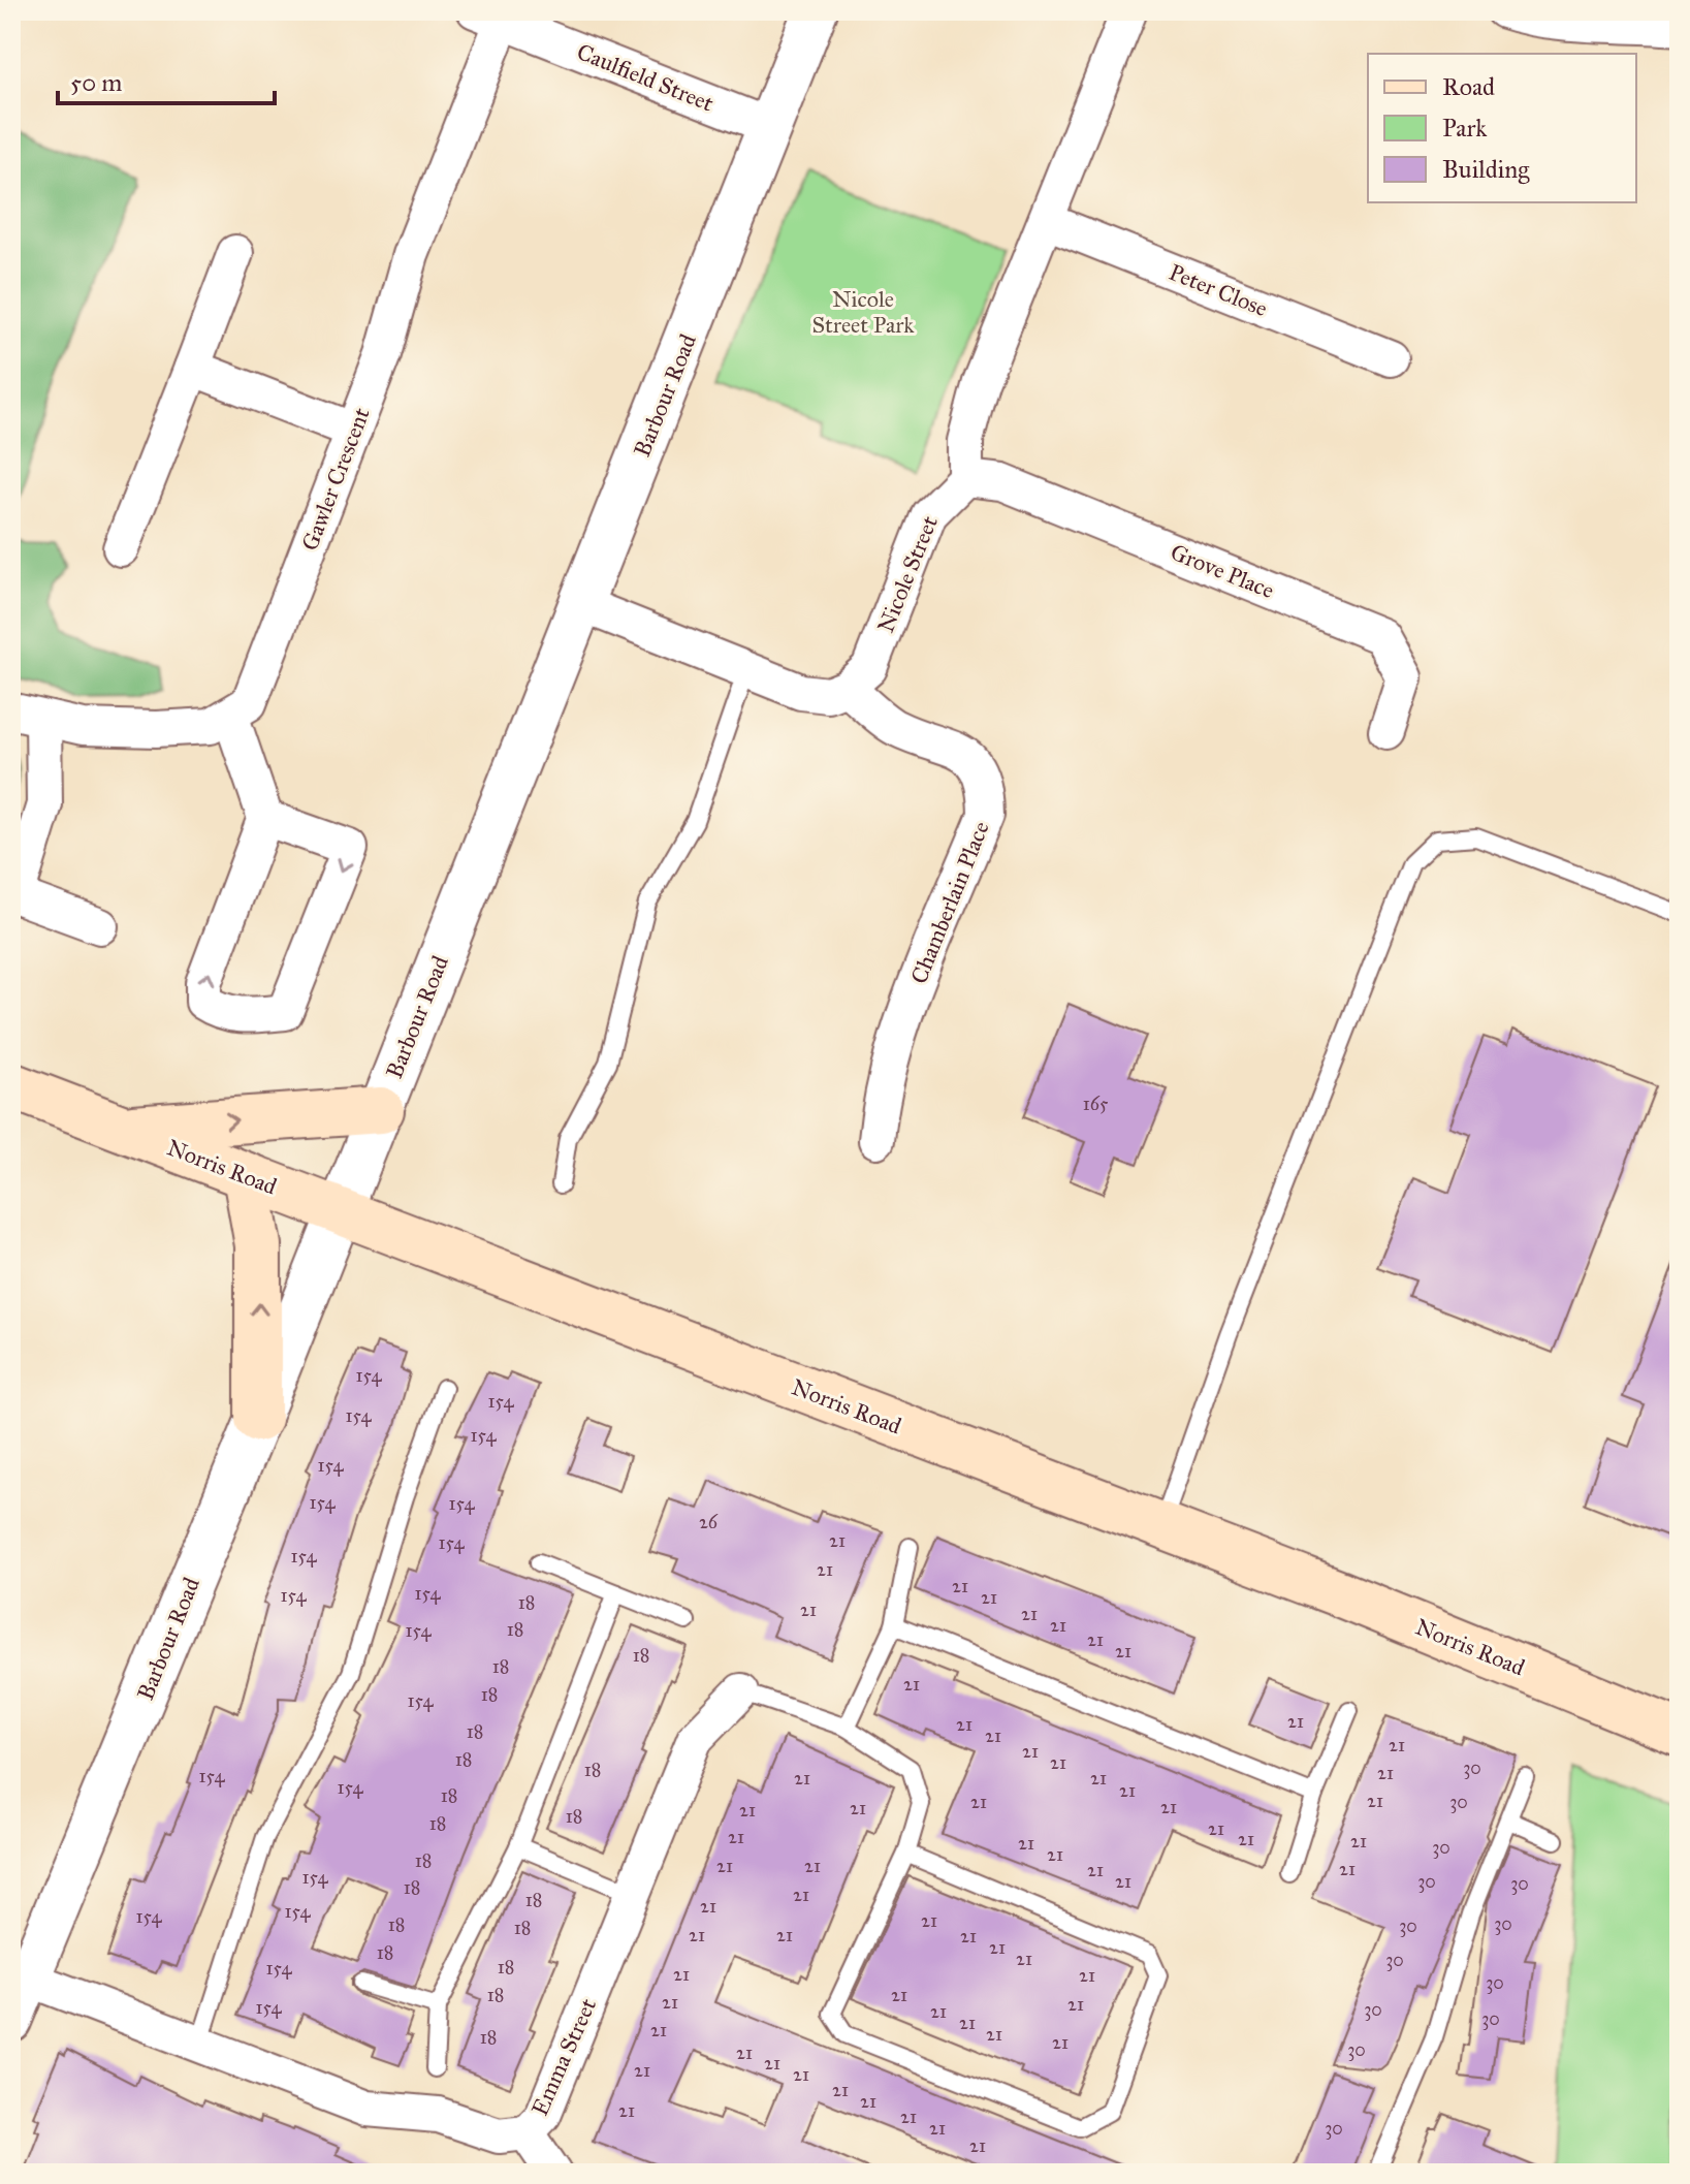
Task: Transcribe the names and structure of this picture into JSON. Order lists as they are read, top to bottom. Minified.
{"streets":{"main road":["Norris Road"],"street":["Caulfield Street","Peter Close","Barbour Road","Gawler Crescent","Grove Place","Nicole Street","Chamberlain Place","Emma Street"]},"crossings":[["Caulfield Street","Barbour Road"],["Caulfield Street","Gawler Crescent"],["Barbour Road","Norris Road"],["Barbour Road","Emma Street"],["Grove Place","Nicole Street"],["Nicole Street","Chamberlain Place"]],"parks":["Nicole Street Park"],"house_numbers":["165","154","154","154","154","154","154","154","26","21","154","154","21","21","154","154","21","18","21","21","21","18","154","21","21","18","18","21","18","154","21","21","18","21","21","21","18","21","30","18","21","154","21","21","154","21","18","21","21","30","21","21","21","18","18","21","21","21","21","21","30","21","18","21","21","21","21","154","21","30","30","18","21","18","21","154","154","21","30","18","30","18","21","21","21","21","18","21","30","18","154","21","21","30","18","21","21","21","154","30","21","30","21","21","21","18","21","30","21","21","21","21","21","21","21","21","21","30","21"],"legend":["Road","Park","Building"],"scale_bar":"50 m"}
